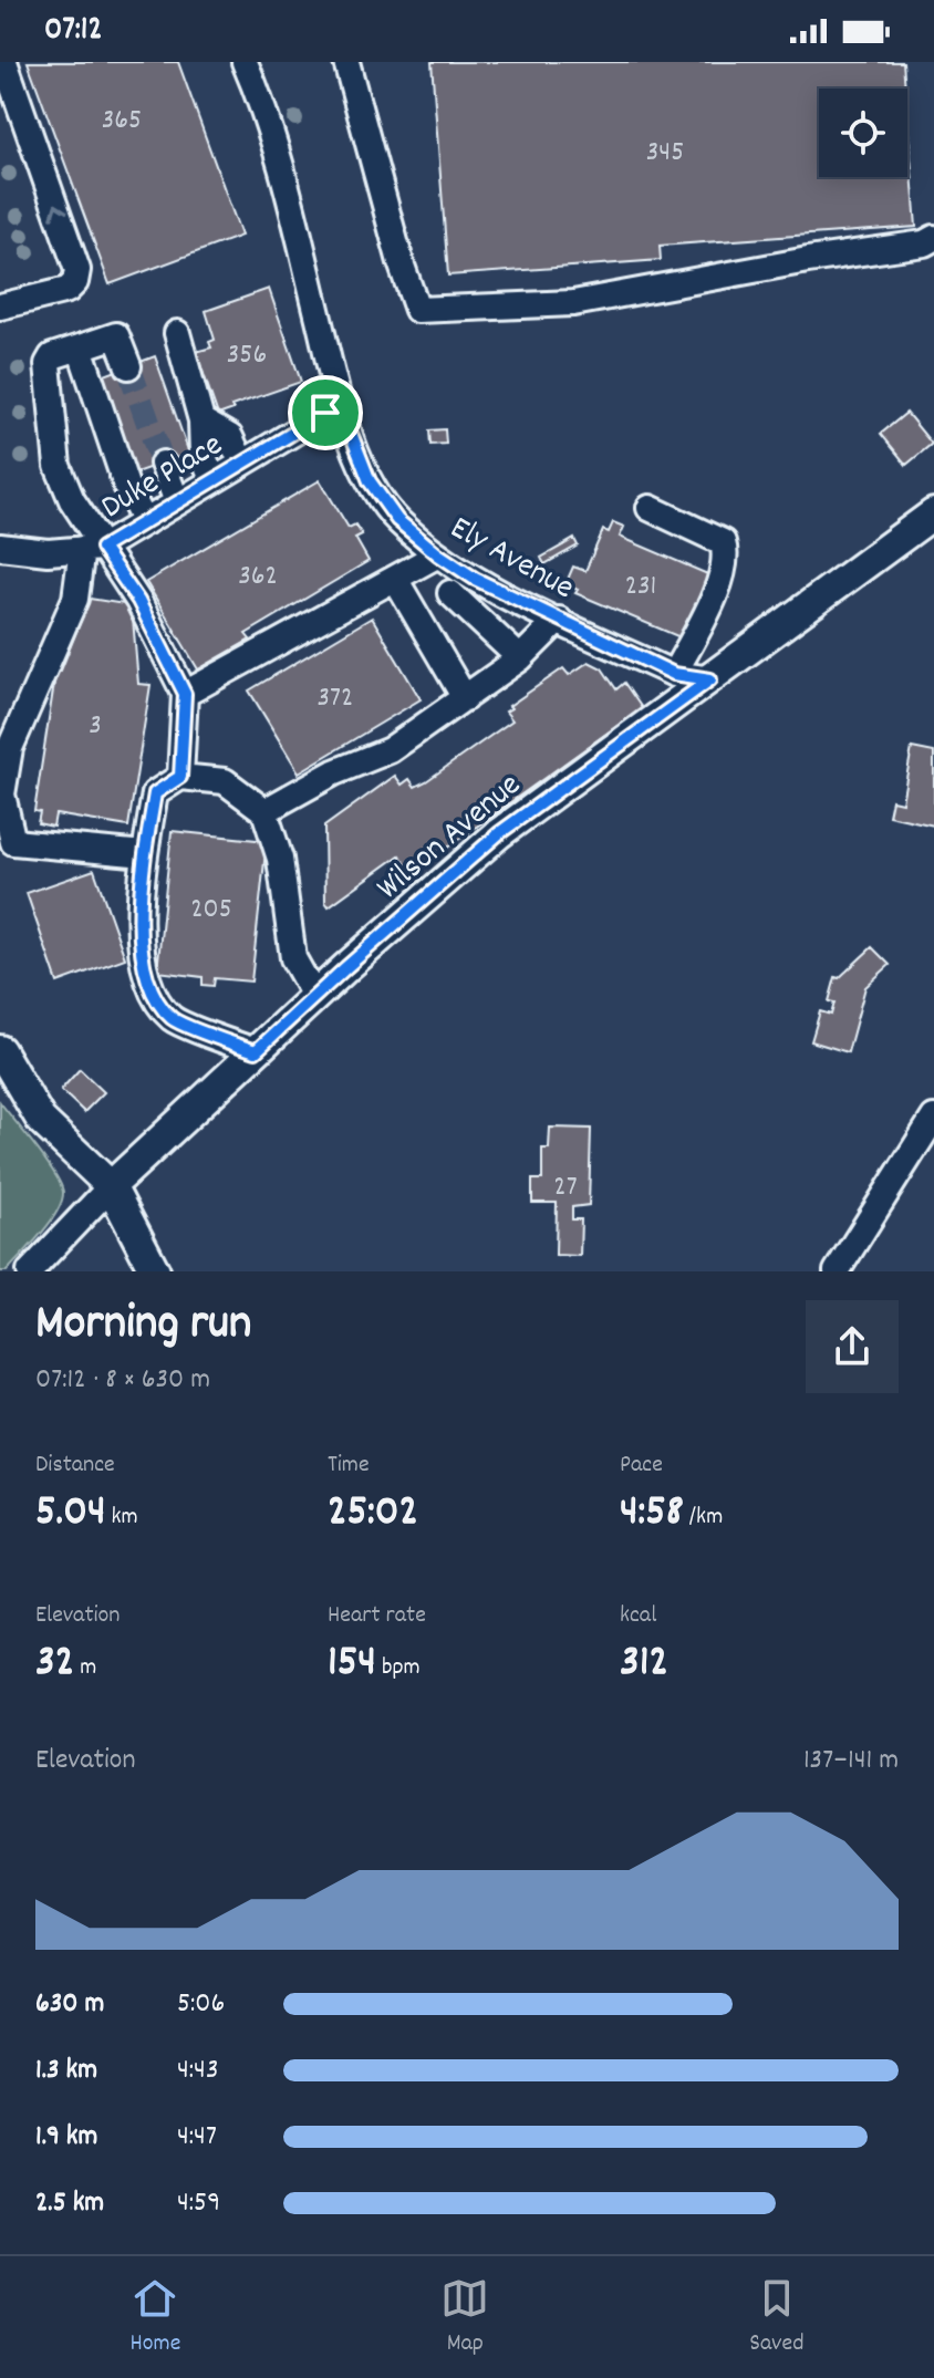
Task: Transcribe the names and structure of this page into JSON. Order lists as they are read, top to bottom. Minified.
{"streets":{"main road":["Wilson Avenue"],"street":["Duke Place","Ely Avenue"]},"crossings":[["Duke Place","Ely Avenue"],["Ely Avenue","Wilson Avenue"]],"house_numbers":["365","345","356","362","231","372","3","205","27"],"page":{"status":"07:12","heading":["Morning run","07:12 · 8 × 630 m"],"stats":[["Distance","5.04 km"],["Time","25:02"],["Pace","4:58 /km"],["Elevation","32 m"],["Heart rate","154 bpm"],["kcal","312"]],"chart":["Elevation","137–141 m"],"list":[{"name":"630 m","note":"5:06"},{"name":"1.3 km","note":"4:43"},{"name":"1.9 km","note":"4:47"},{"name":"2.5 km","note":"4:59"}],"tabs":["Home","Map","Saved"]}}
